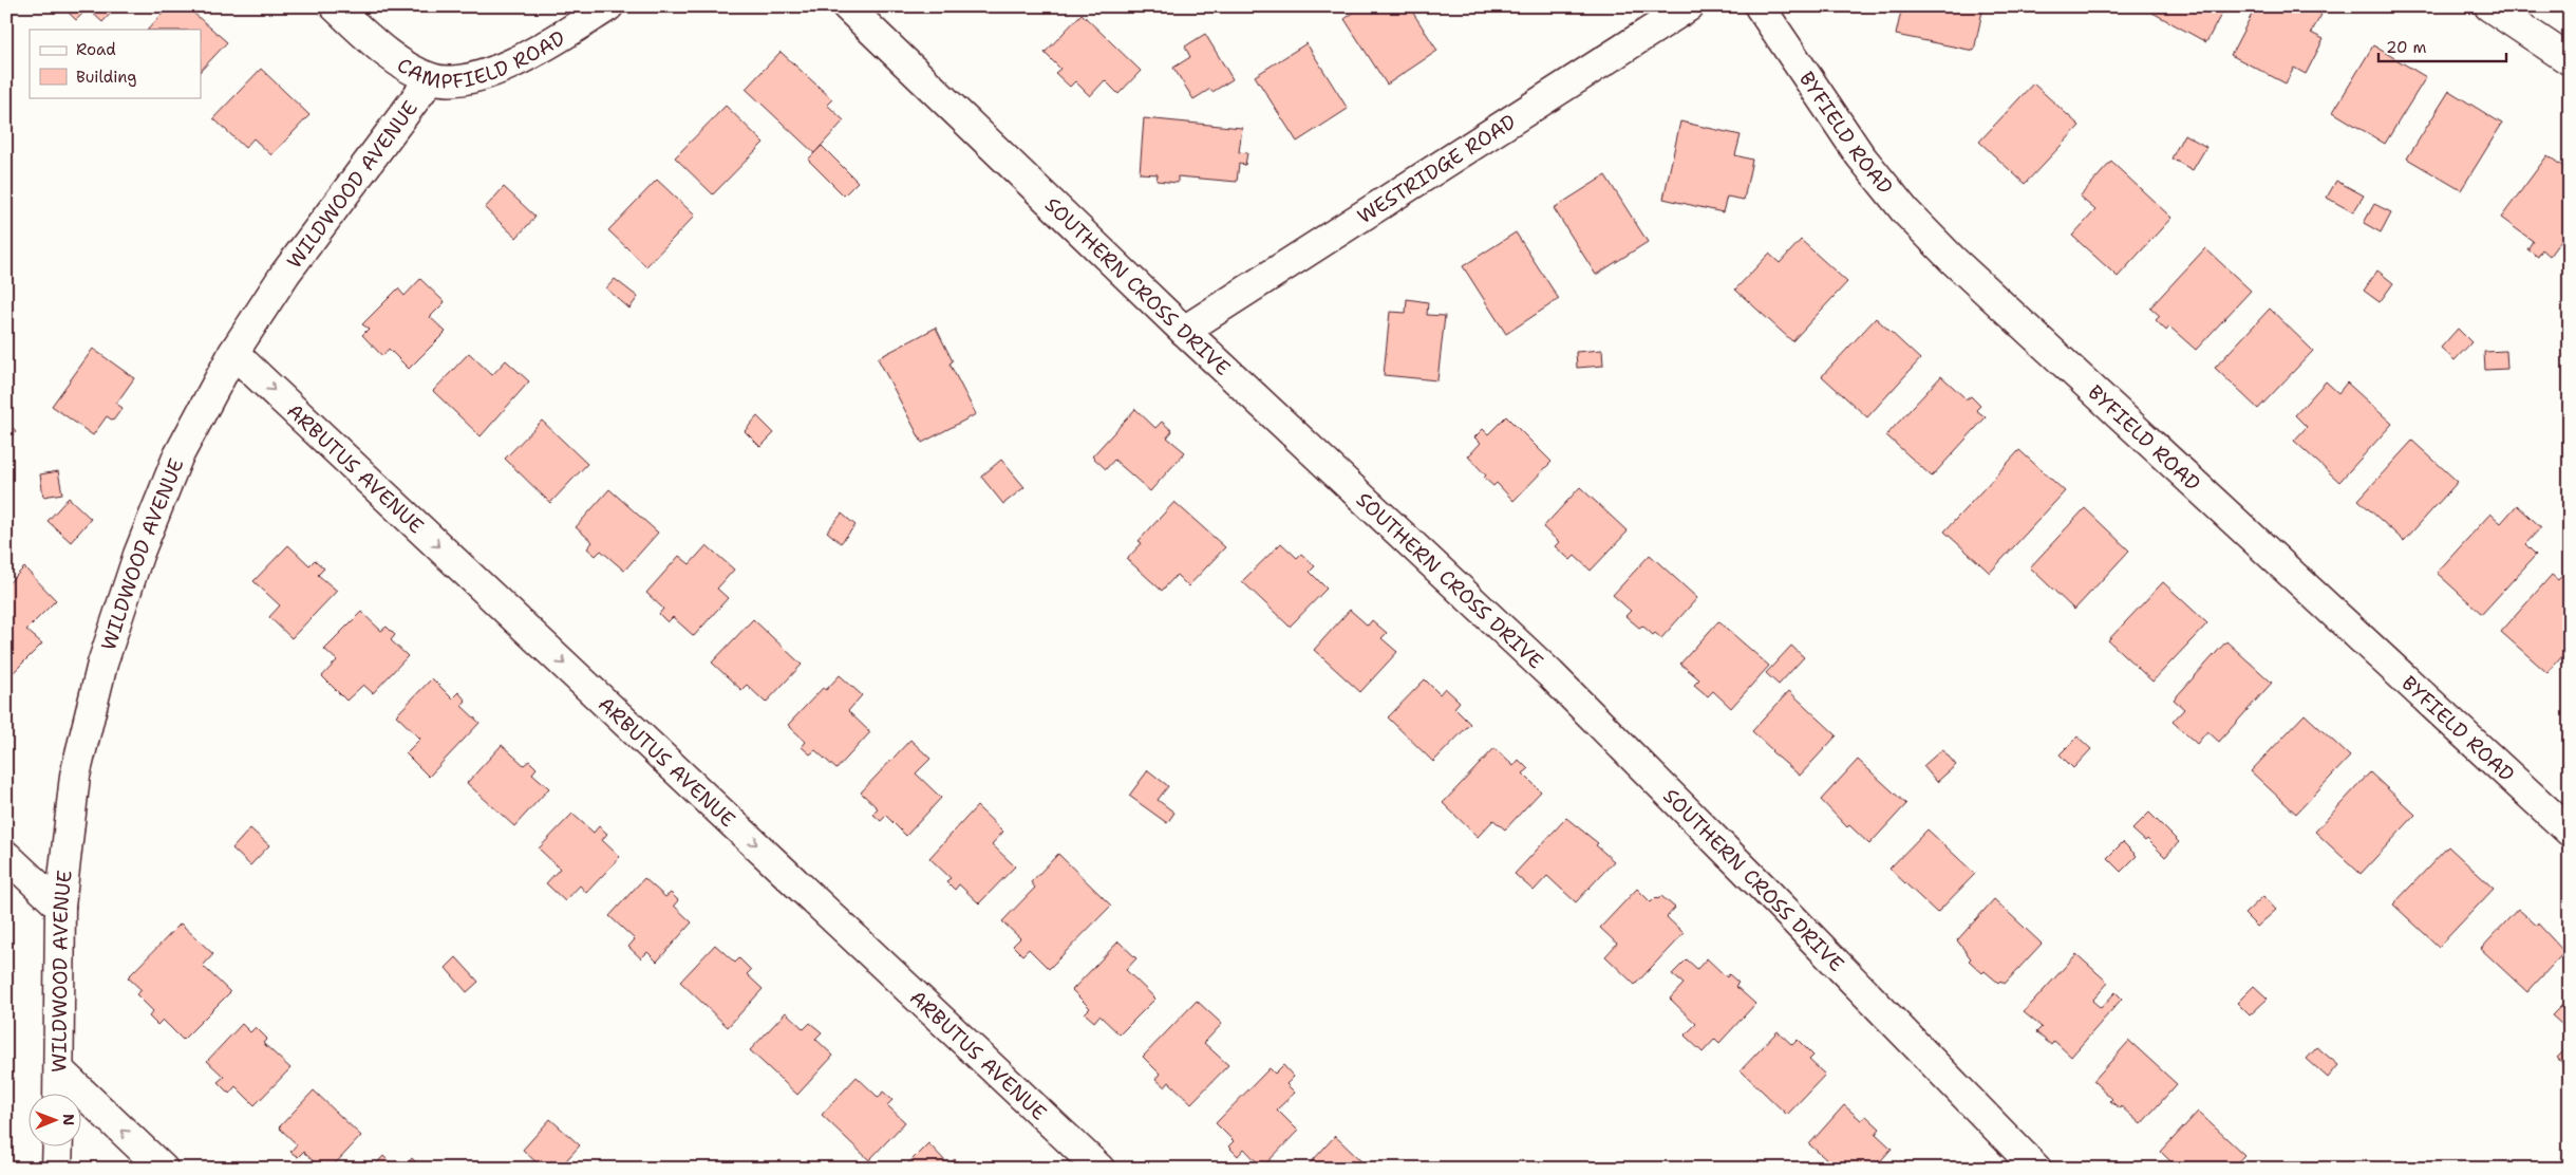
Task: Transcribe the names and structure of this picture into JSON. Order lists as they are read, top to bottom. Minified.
{"streets":{"street":["CAMPFIELD ROAD","BYFIELD ROAD","WESTRIDGE ROAD","WILDWOOD AVENUE","SOUTHERN CROSS DRIVE","ARBUTUS AVENUE"]},"crossings":[["CAMPFIELD ROAD","WILDWOOD AVENUE"],["WESTRIDGE ROAD","SOUTHERN CROSS DRIVE"],["WILDWOOD AVENUE","ARBUTUS AVENUE"]],"one_way":["ARBUTUS AVENUE"],"legend":["Road","Building"],"scale_bar":"20 m","north":"right"}
